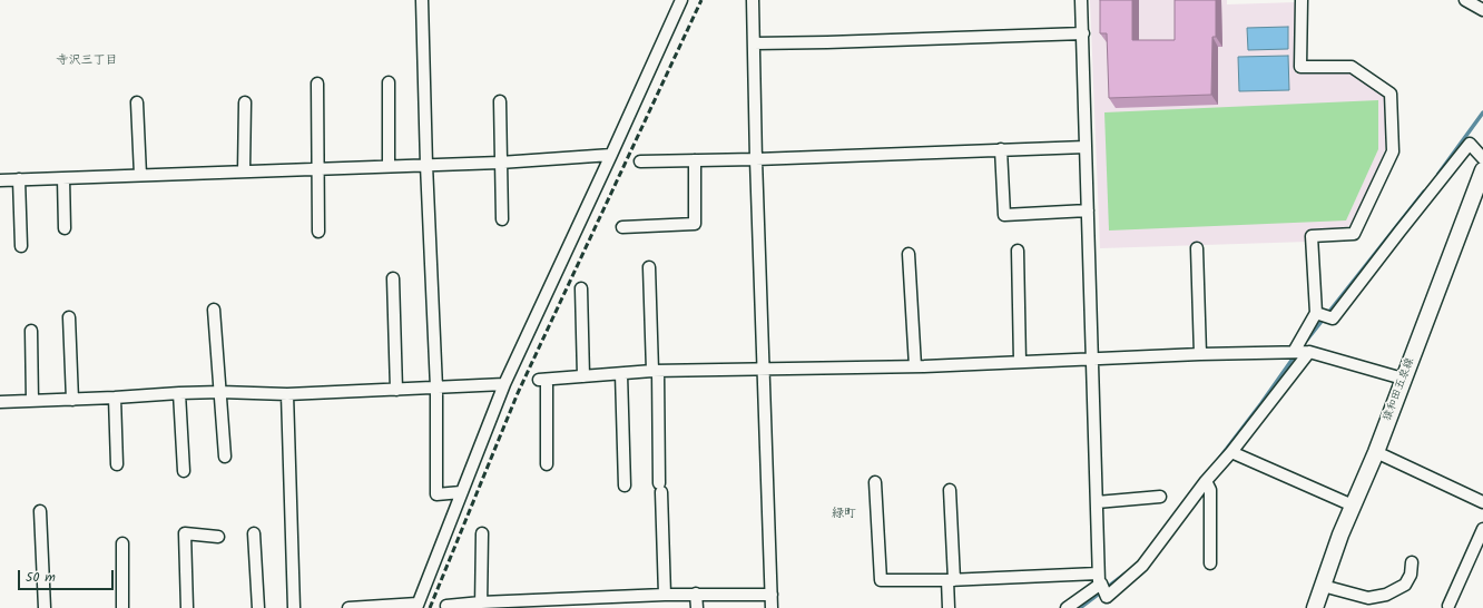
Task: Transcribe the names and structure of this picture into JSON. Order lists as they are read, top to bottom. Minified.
{"streets":{"main road":["猿和田五泉線"]},"districts":["寺沢三丁目","緑町"],"scale_bar":"50 m"}
